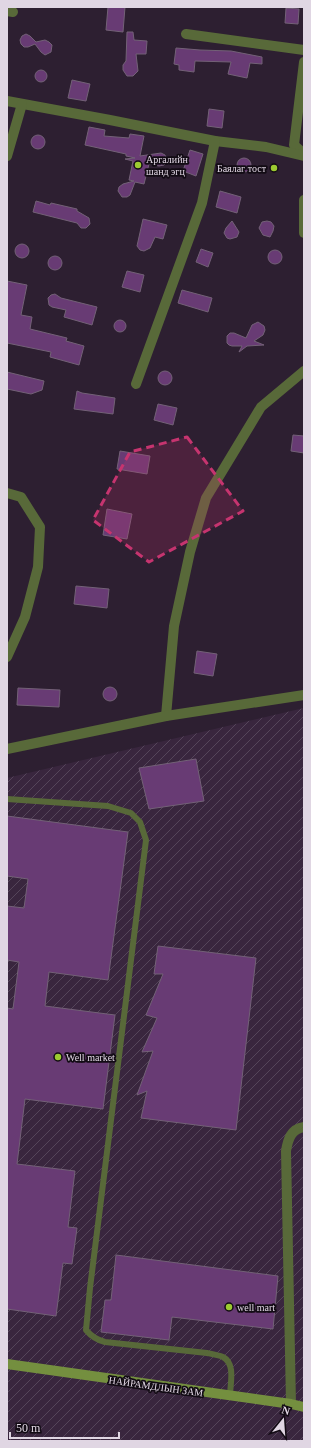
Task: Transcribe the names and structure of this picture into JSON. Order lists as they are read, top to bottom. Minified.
{"streets":{"main road":["НАЙРАМДЛЫН ЗАМ"]},"places":["Аргалийн шанд эгц","Баялаг тост","Well market","well mart"],"scale_bar":"50 m","north":"top"}
